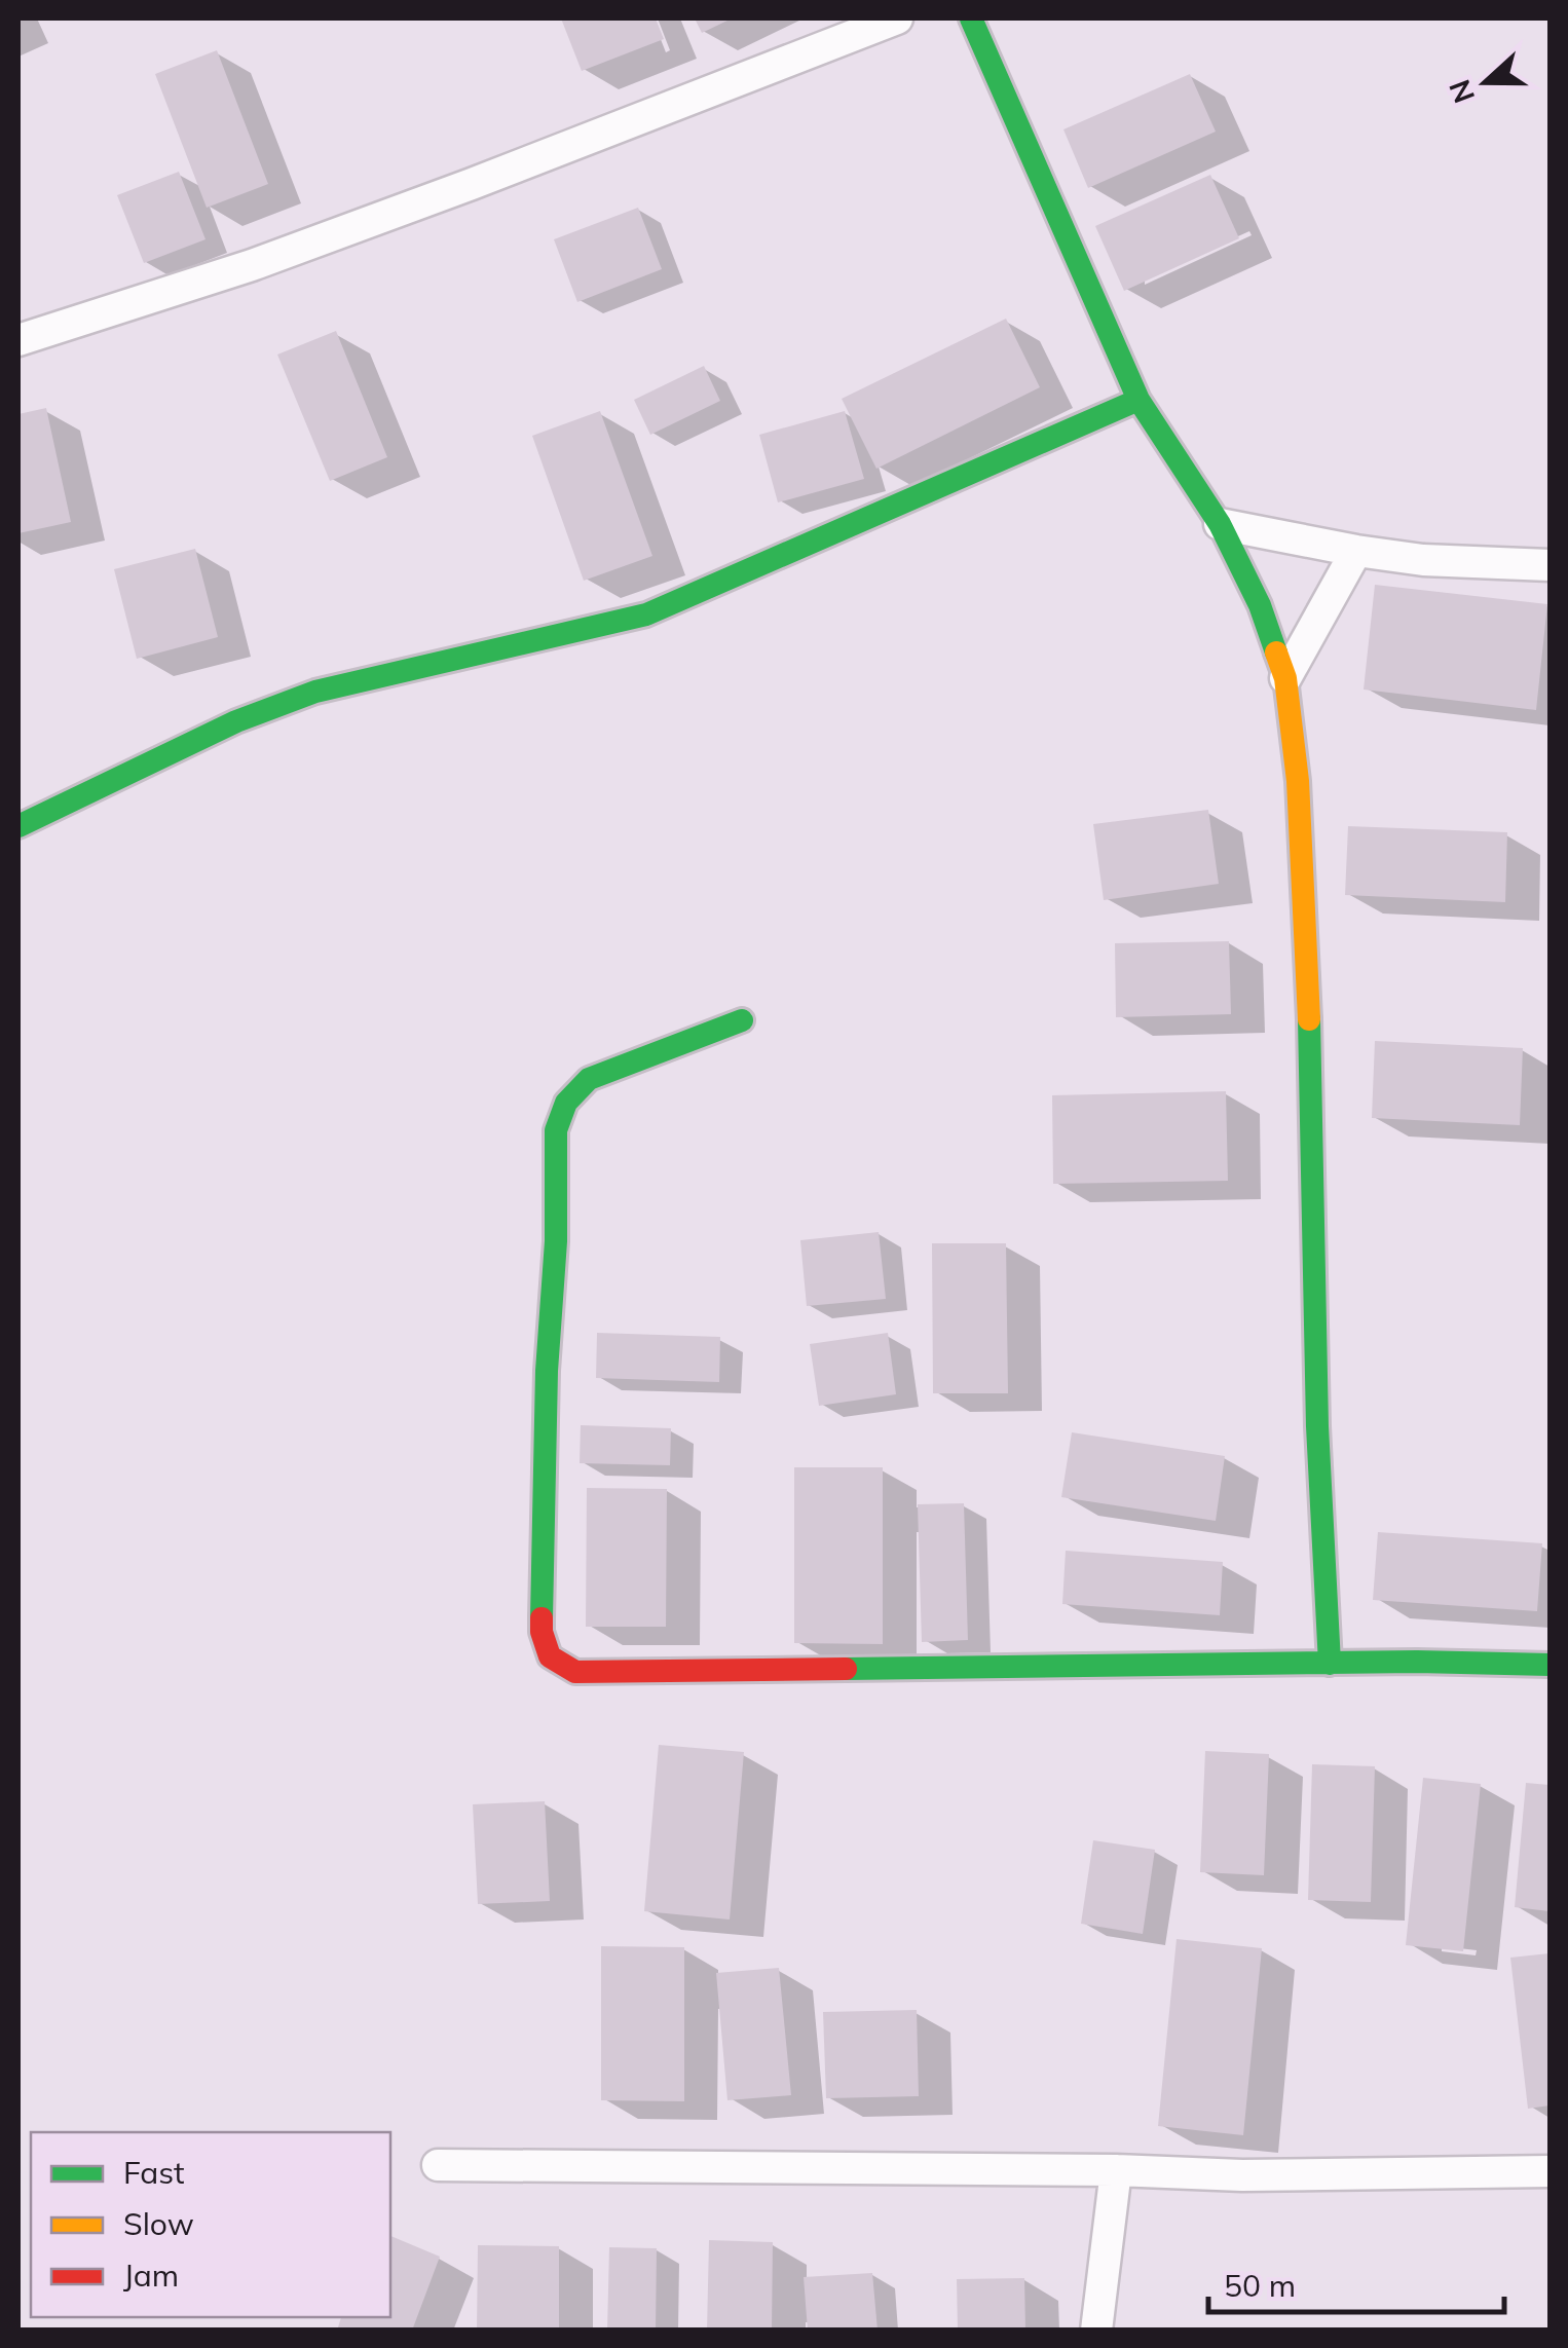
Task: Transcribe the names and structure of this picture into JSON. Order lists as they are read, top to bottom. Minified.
{"legend":["Fast","Slow","Jam"],"scale_bar":"50 m","north":"left"}
